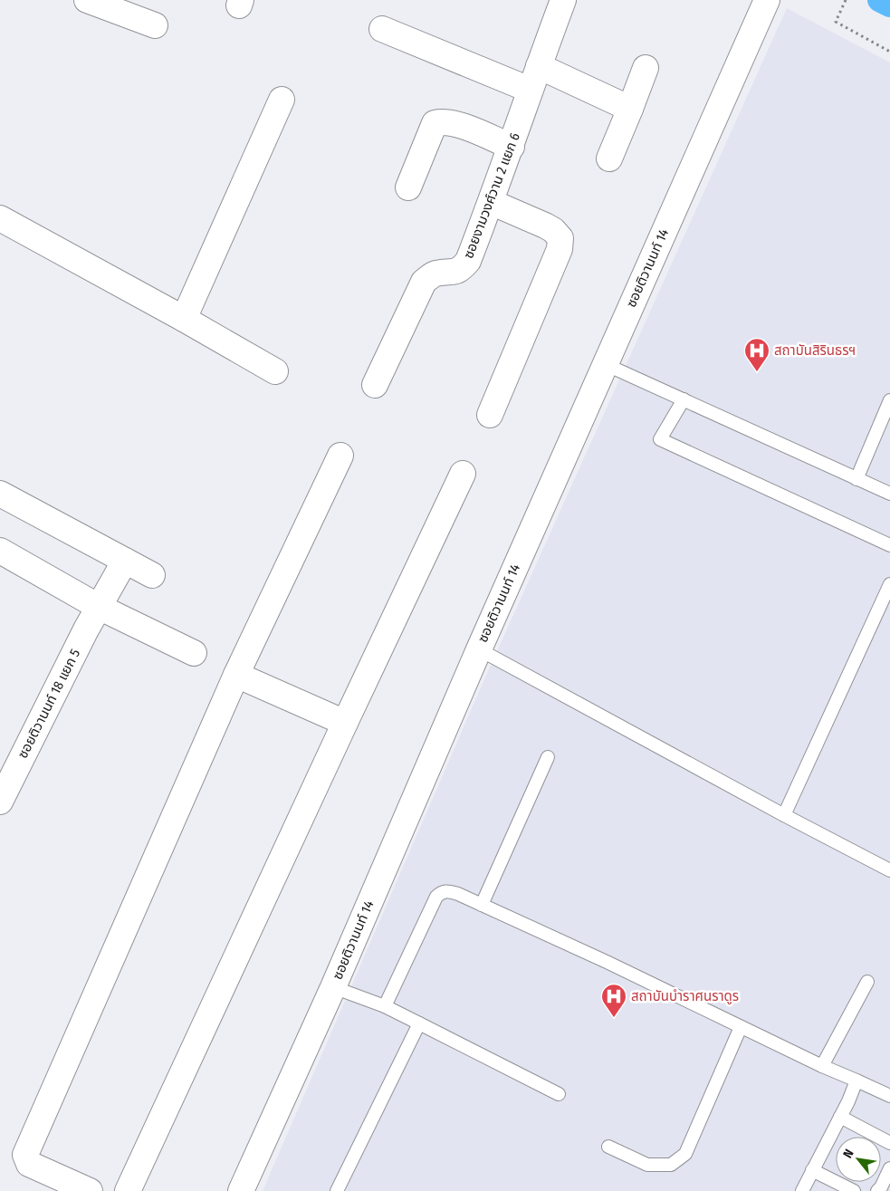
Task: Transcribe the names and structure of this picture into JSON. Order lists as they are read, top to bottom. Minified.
{"streets":{"street":["ซอยงามวงศ์วาน 2 แยก 6","ซอยติวานนท์ 14","ซอยติวานนท์ 18 แยก 5"]},"places":{"hospital":["สถาบันสิรินธรฯ","สถาบันบำราศนราดูร"]},"north":"top left"}
